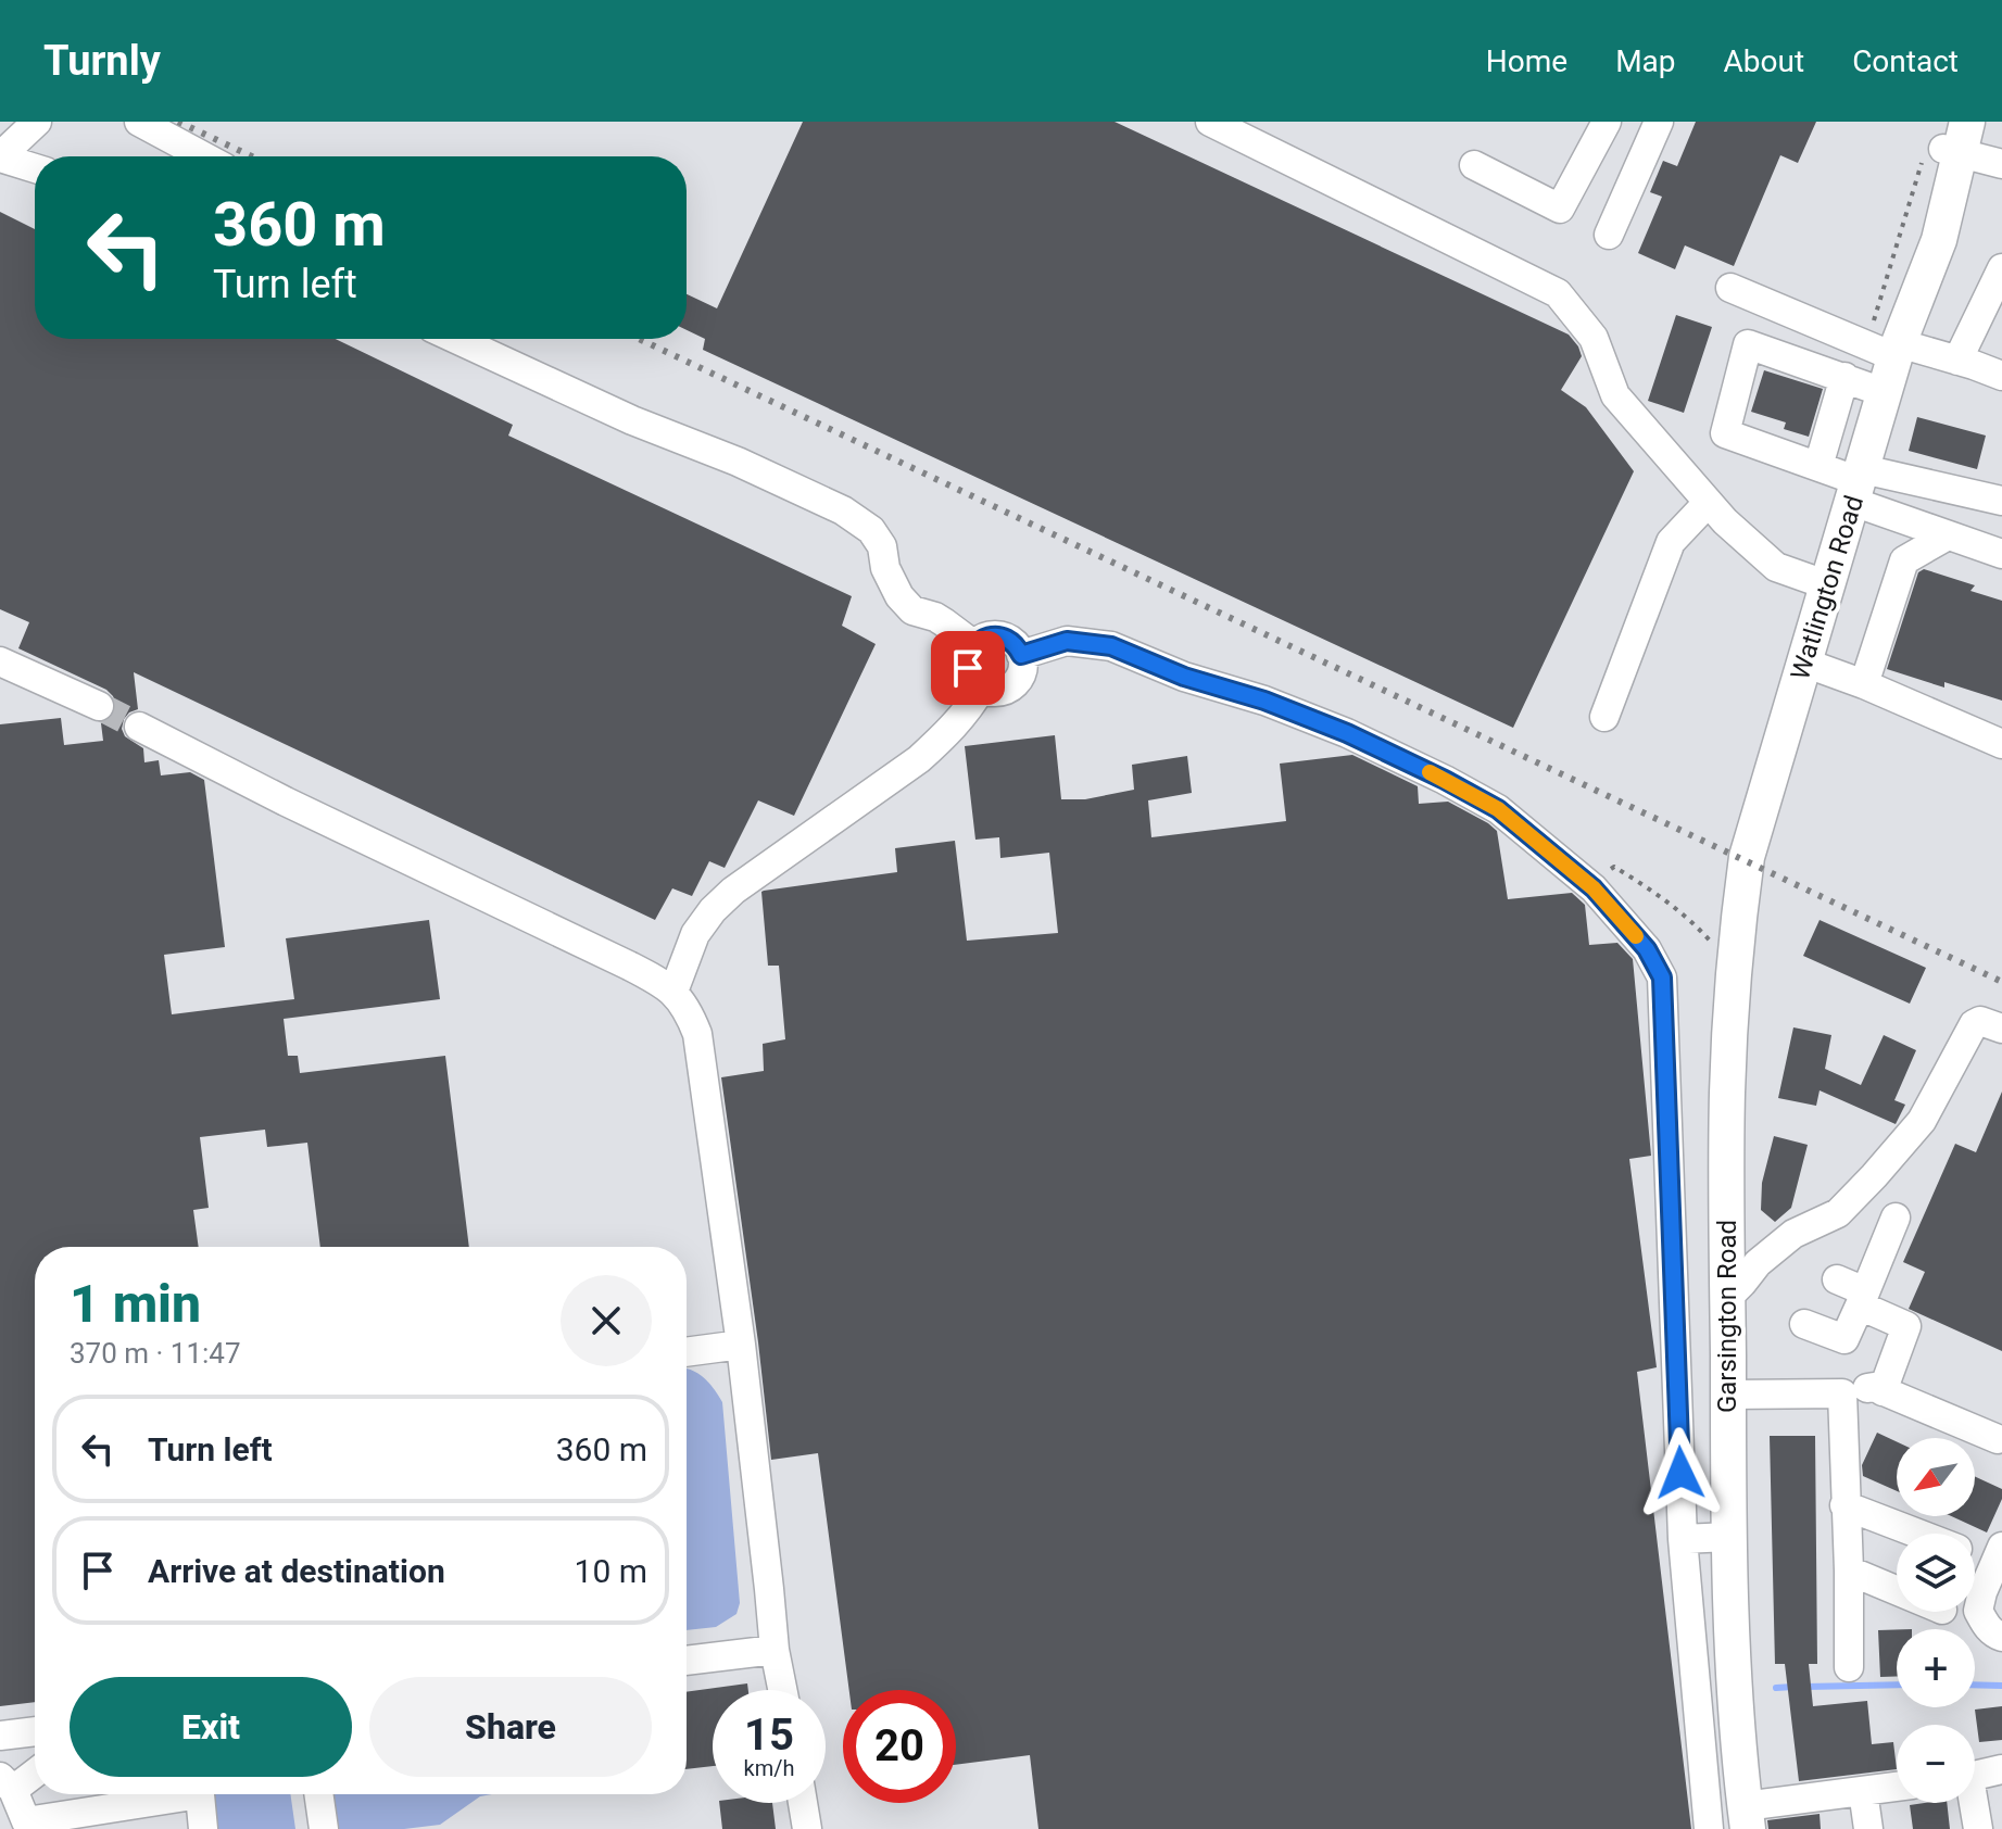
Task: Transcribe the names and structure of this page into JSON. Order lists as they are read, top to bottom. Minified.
{"streets":{"main road":["Watlington Road","Garsington Road"]},"crossings":[["Watlington Road","Garsington Road"]],"north":"bottom left","page":{"header":"Turnly","nav":["Home","Map","About","Contact"],"turn":["360 m","Turn left"],"heading":["1 min","370 m · 11:47"],"list":[{"name":"Turn left","value":"360 m"},{"name":"Arrive at destination","value":"10 m"}],"map_buttons":["+","−"],"buttons":["Exit","Share"],"speed":"15 km/h","limit":"20"}}
